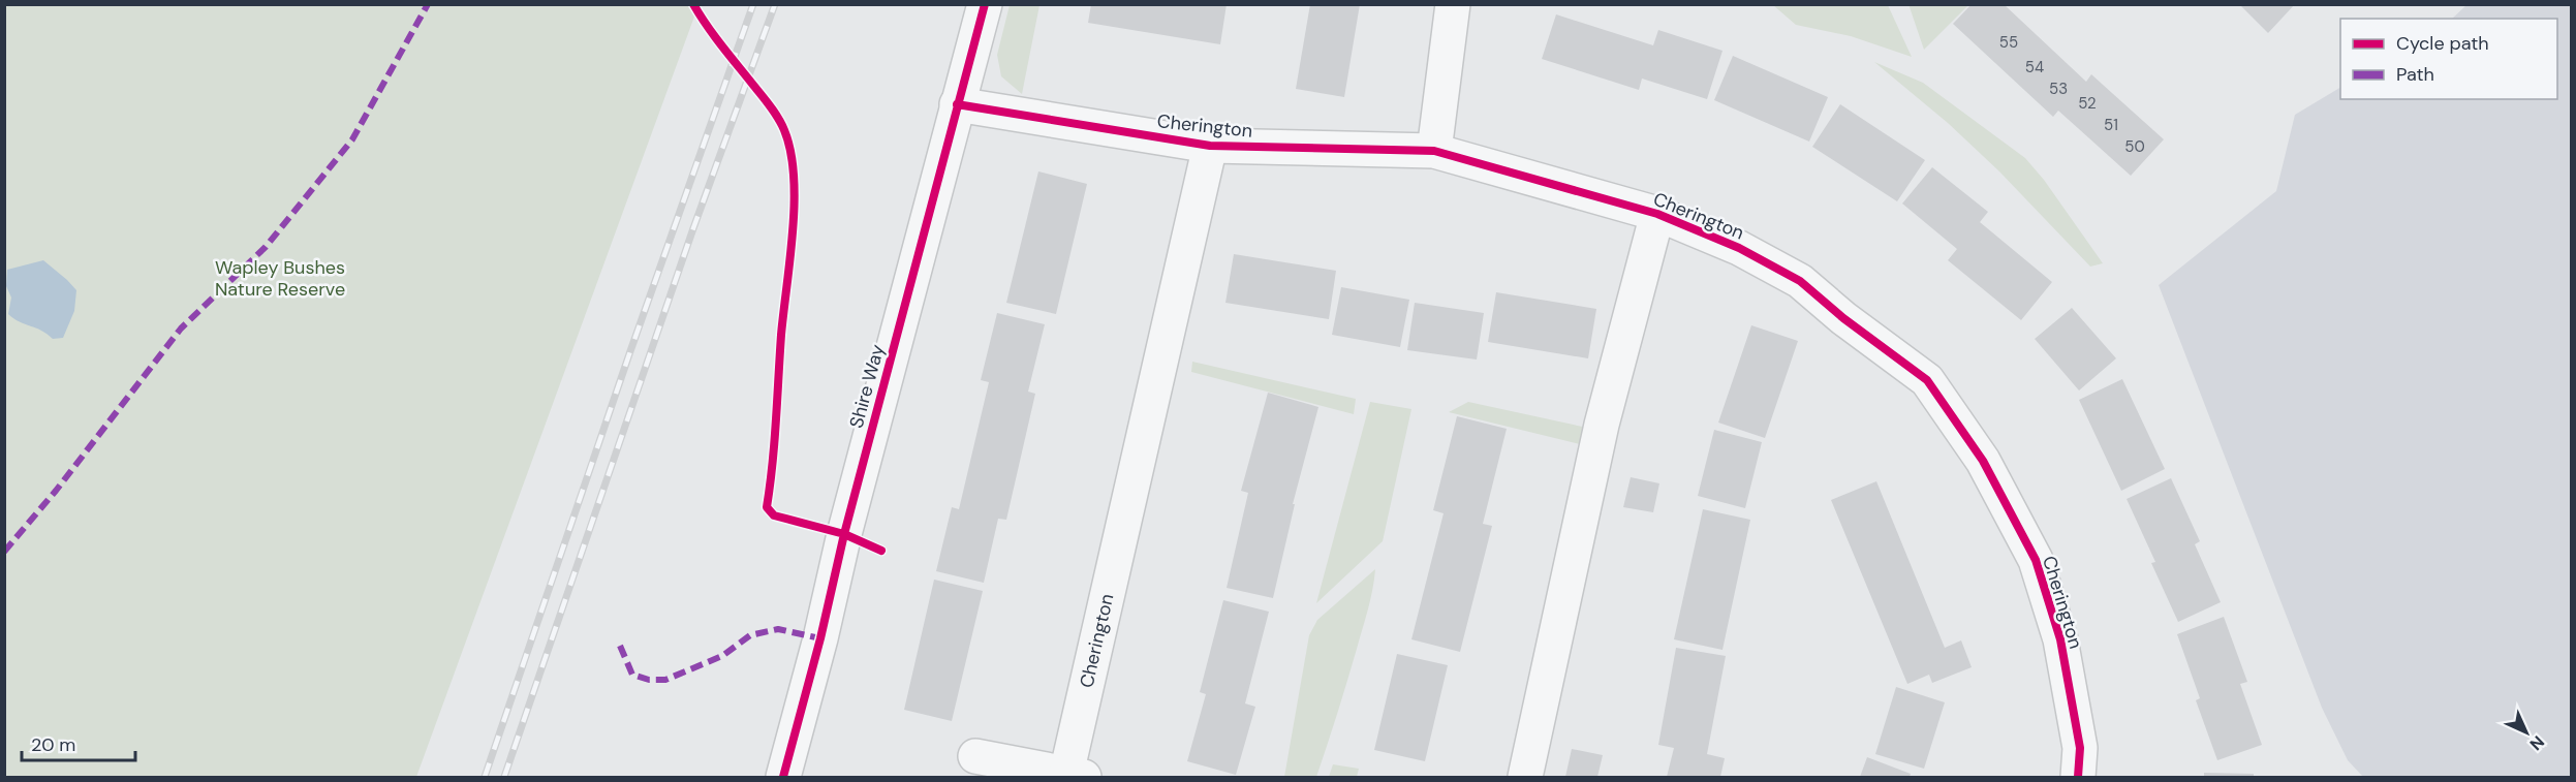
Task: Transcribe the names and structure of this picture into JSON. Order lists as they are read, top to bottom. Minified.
{"streets":{"street":["Cherington","Shire Way"]},"crossings":[["Cherington","Shire Way"]],"parks":["Wapley Bushes Nature Reserve"],"house_numbers":["55","54","53","52","51","50"],"legend":["Cycle path","Path"],"scale_bar":"20 m","north":"bottom right"}
